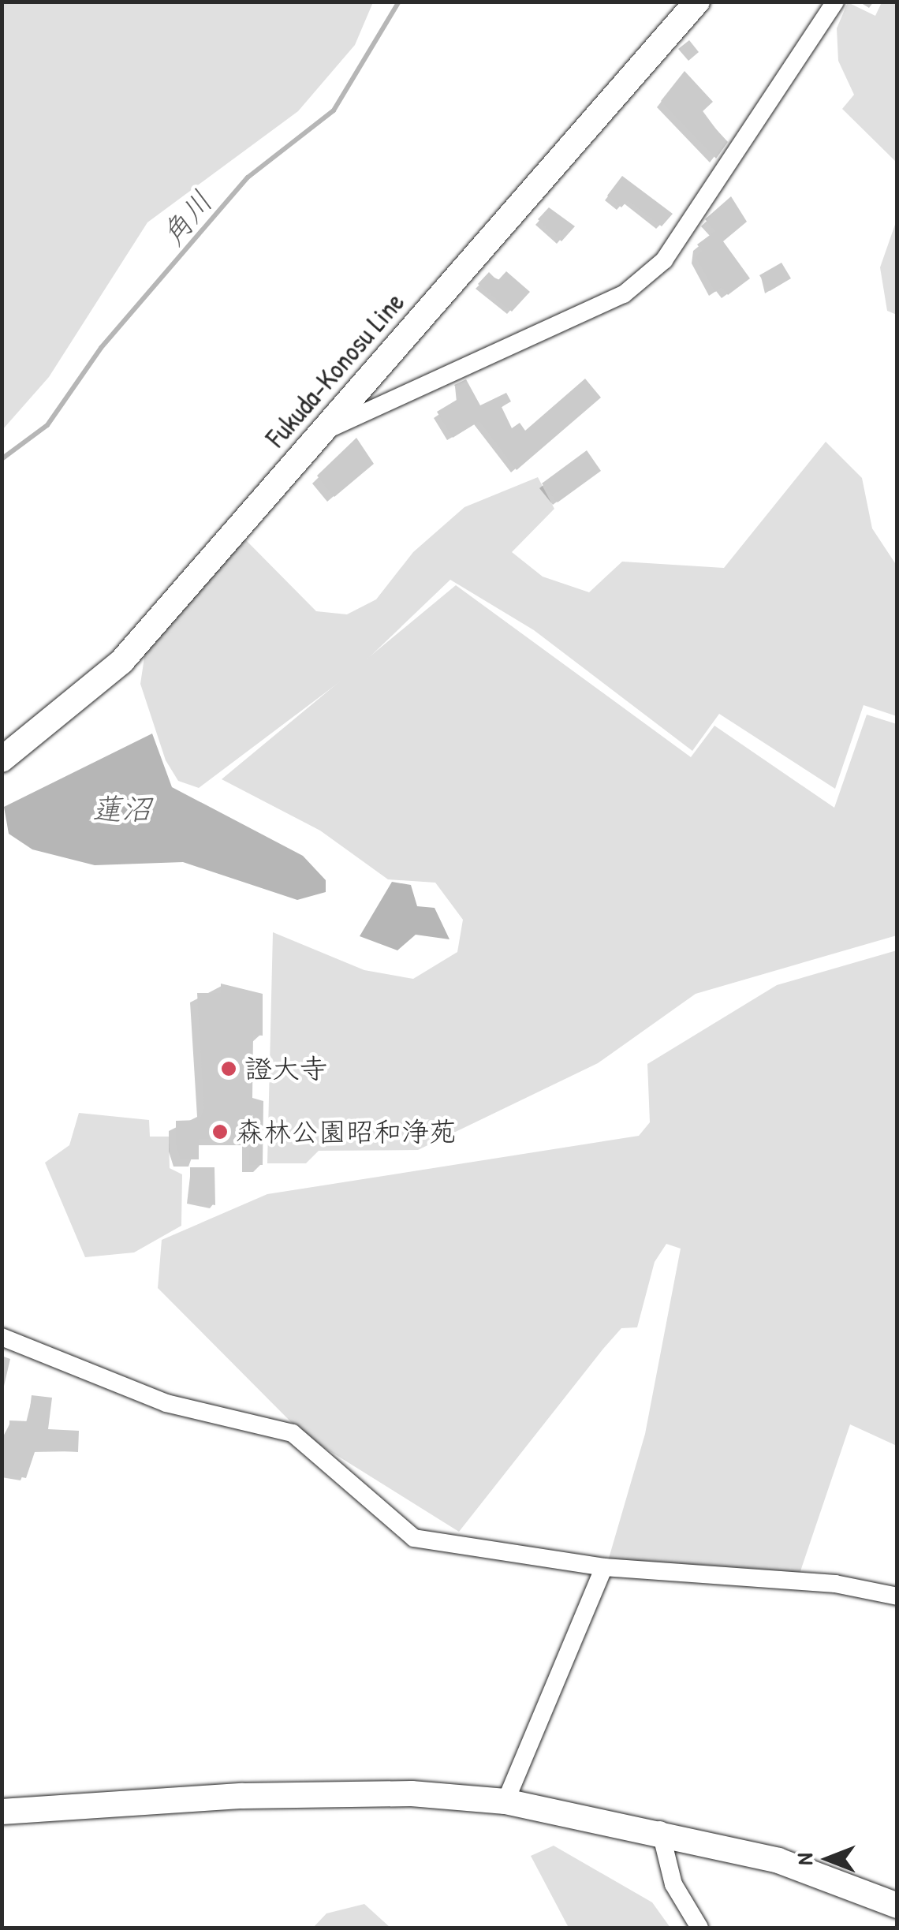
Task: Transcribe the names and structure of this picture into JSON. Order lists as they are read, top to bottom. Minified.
{"streets":{"main road":["Fukuda-Konosu Line"]},"water":["角川","蓮沼"],"places":["證大寺","森林公園昭和浄苑"],"north":"left"}
